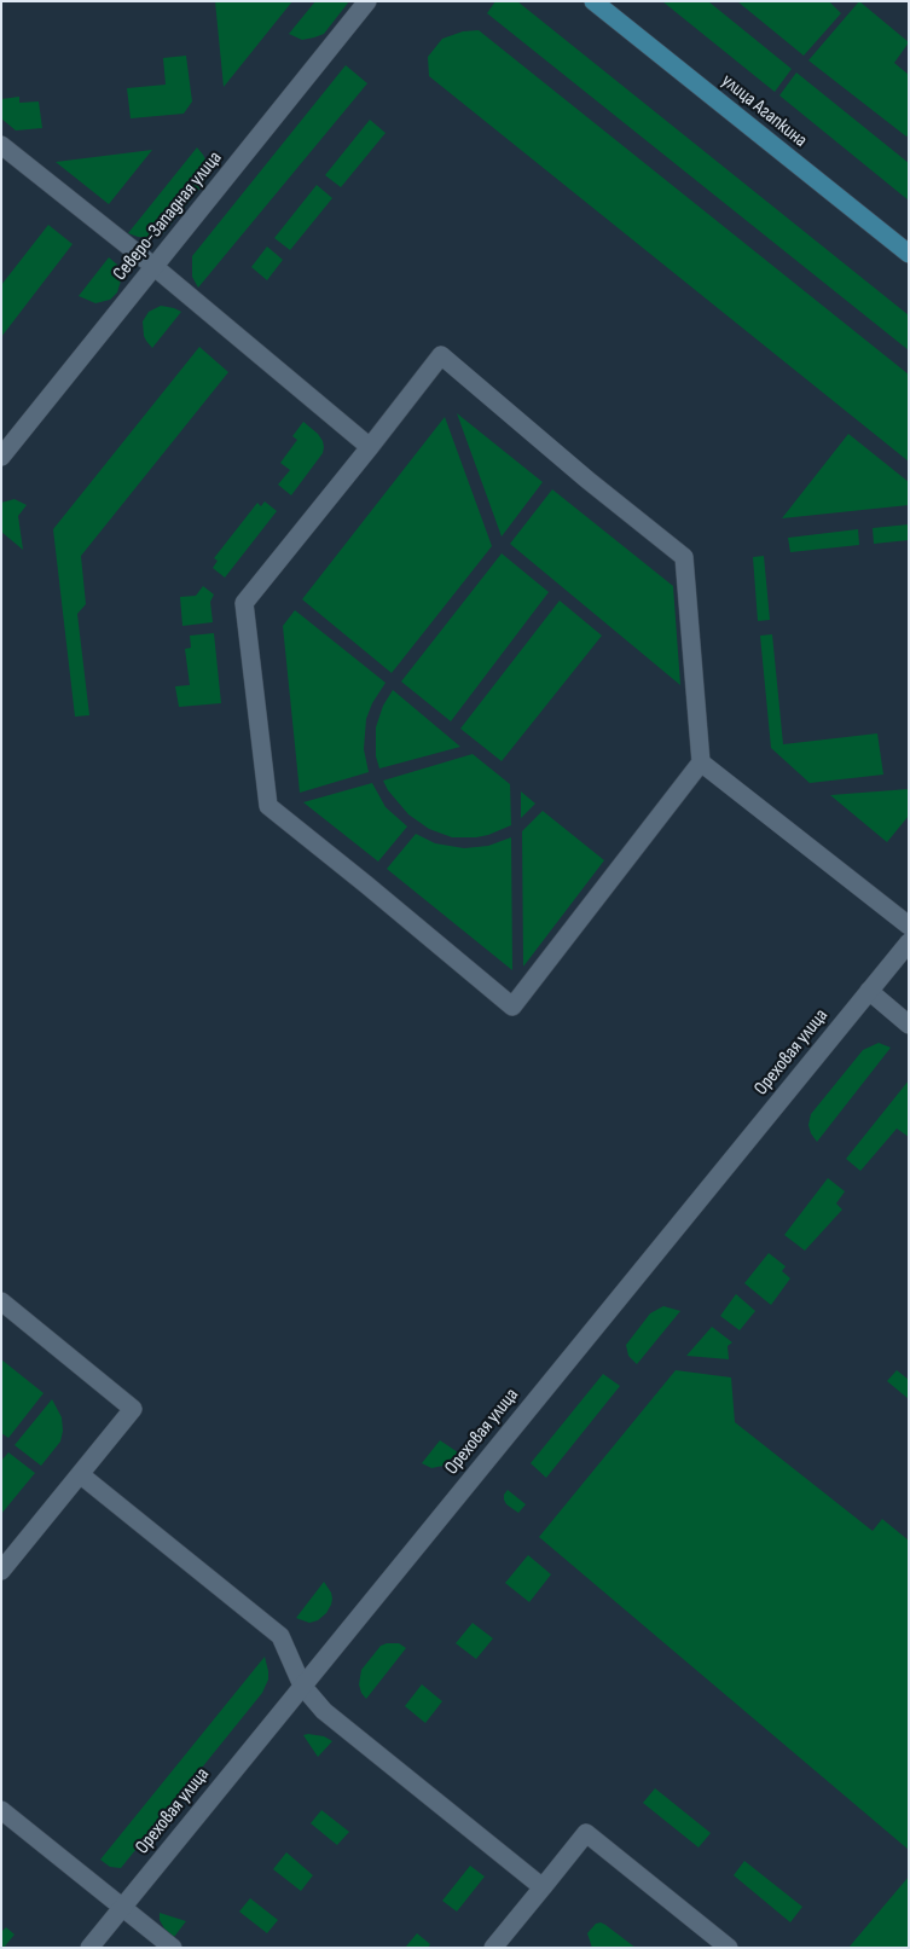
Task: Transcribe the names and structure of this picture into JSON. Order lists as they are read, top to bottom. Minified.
{"streets":{"main road":["улица Агапкина"],"street":["Северо-Западная улица","Ореховая улица"]}}
